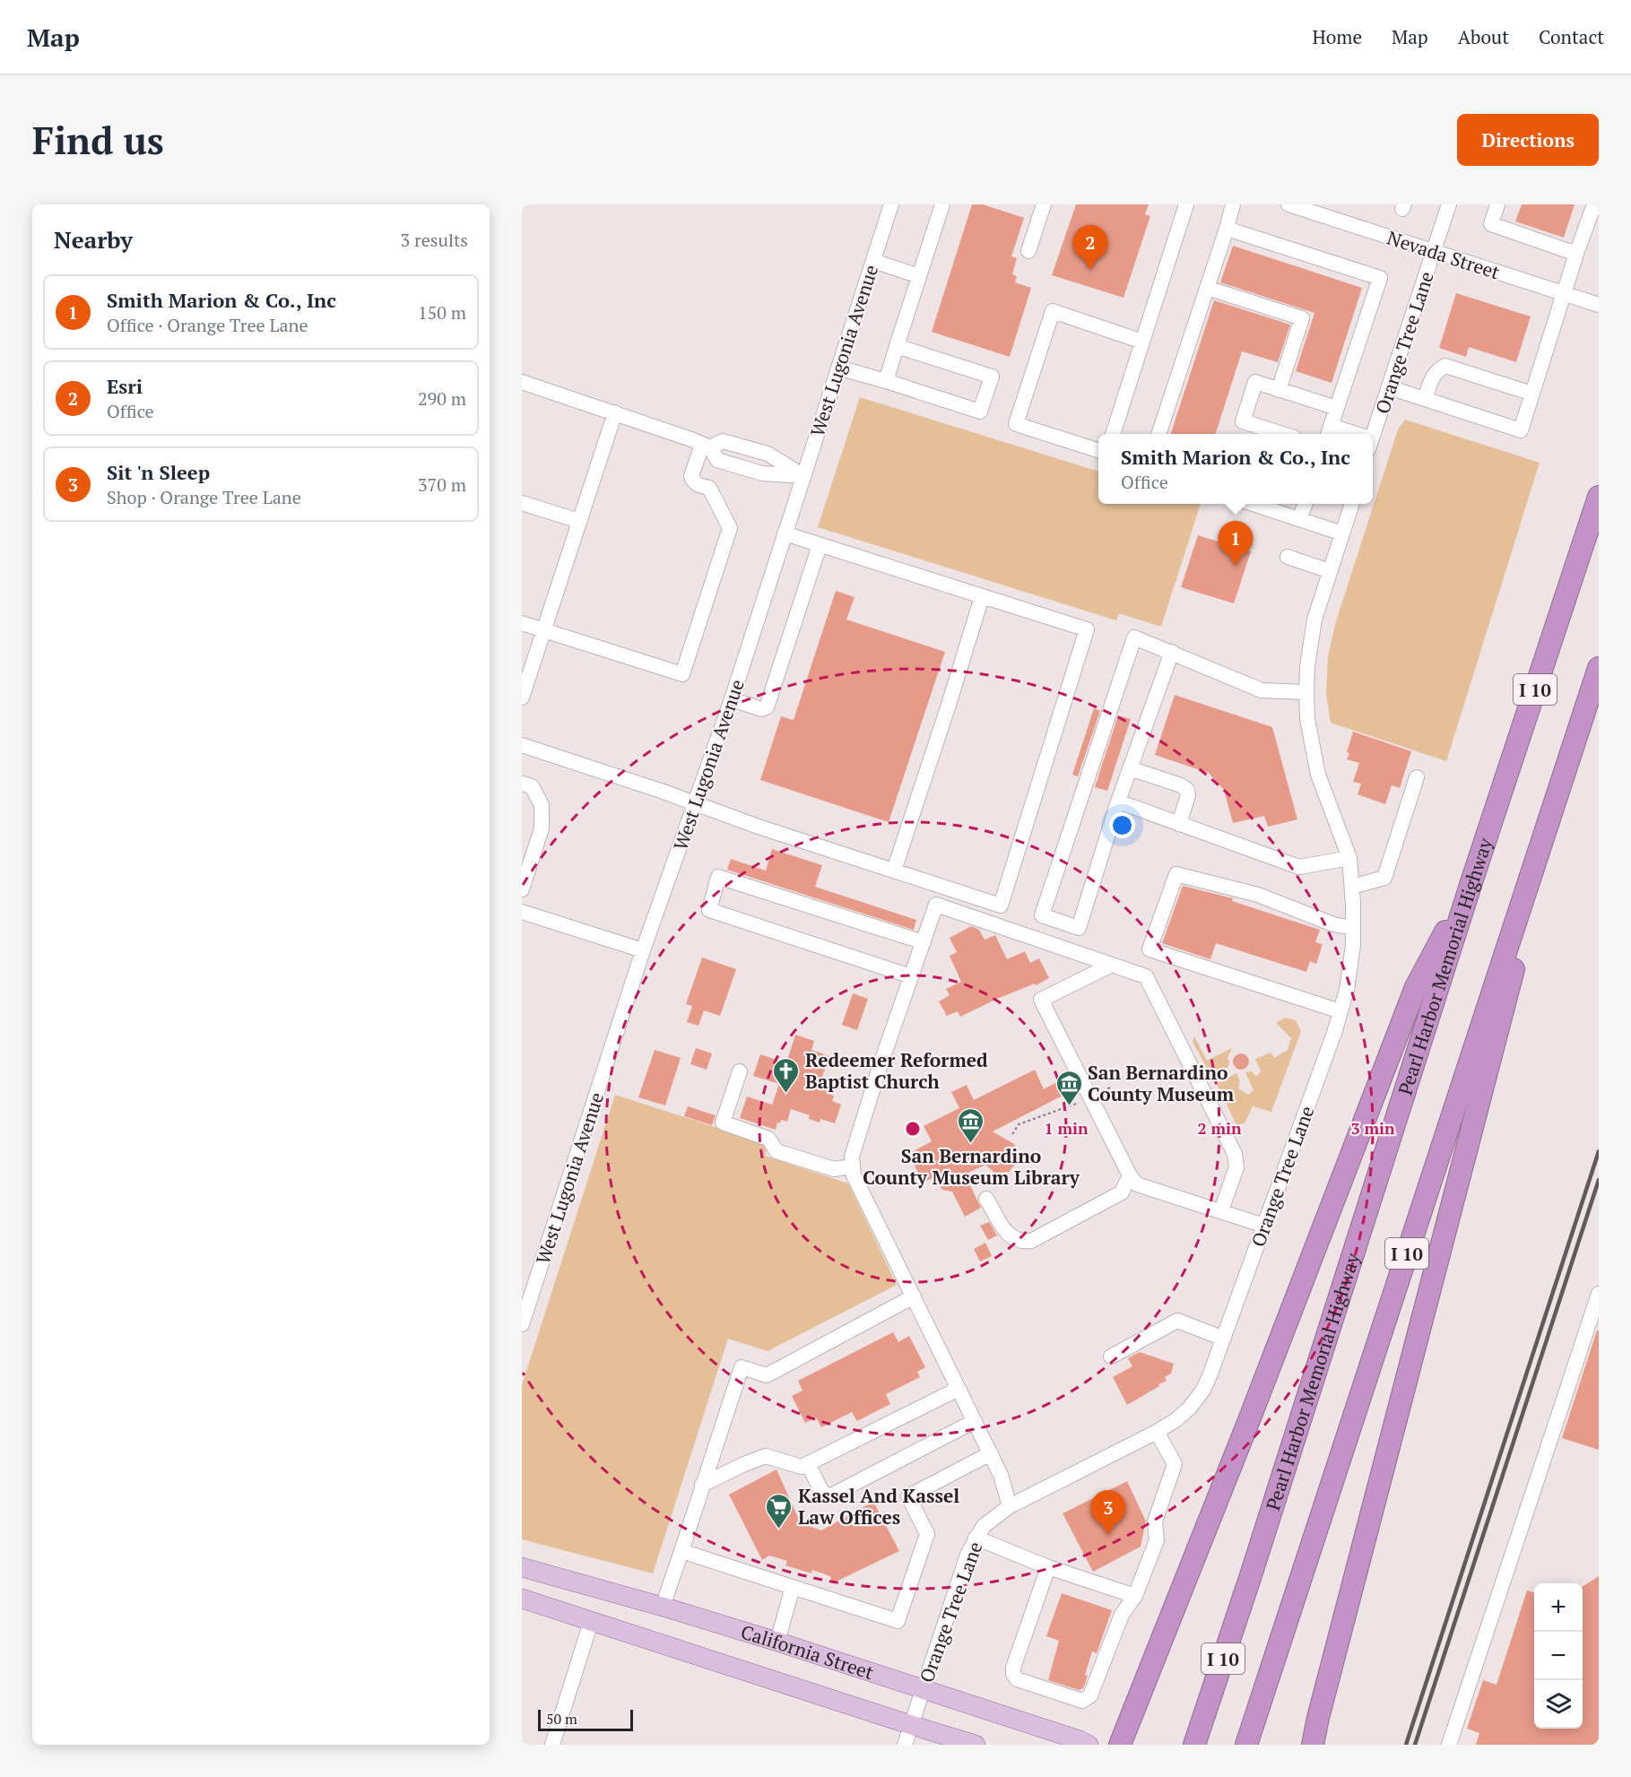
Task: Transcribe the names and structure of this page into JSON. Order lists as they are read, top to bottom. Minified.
{"streets":{"highway":["I 10","Pearl Harbor Memorial Highway"],"main road":["California Street"],"street":["Nevada Street","Orange Tree Lane","West Lugonia Avenue"]},"crossings":[["Nevada Street","Orange Tree Lane"],["Orange Tree Lane","California Street"]],"places":{"church":["Redeemer Reformed Baptist Church"],"museum":["San Bernardino County Museum","San Bernardino County Museum Library"],"supermarket":["Kassel And Kassel Law Offices"]},"scale_bar":"50 m","page":{"header":"Map","nav":["Home","Map","About","Contact"],"buttons":"Directions","title":"Find us","heading":["Nearby","3 results"],"pins":["2","1","3"],"list":[{"mark":"1","name":"Smith Marion & Co., Inc","note":"Office · Orange Tree Lane","value":"150 m"},{"mark":"2","name":"Esri","note":"Office","value":"290 m"},{"mark":"3","name":"Sit 'n Sleep","note":"Shop · Orange Tree Lane","value":"370 m"}],"popup":["Smith Marion & Co., Inc","Office"],"map_buttons":["+","−"],"scale":"50 m"},"rings":["1 min","2 min","3 min"]}
